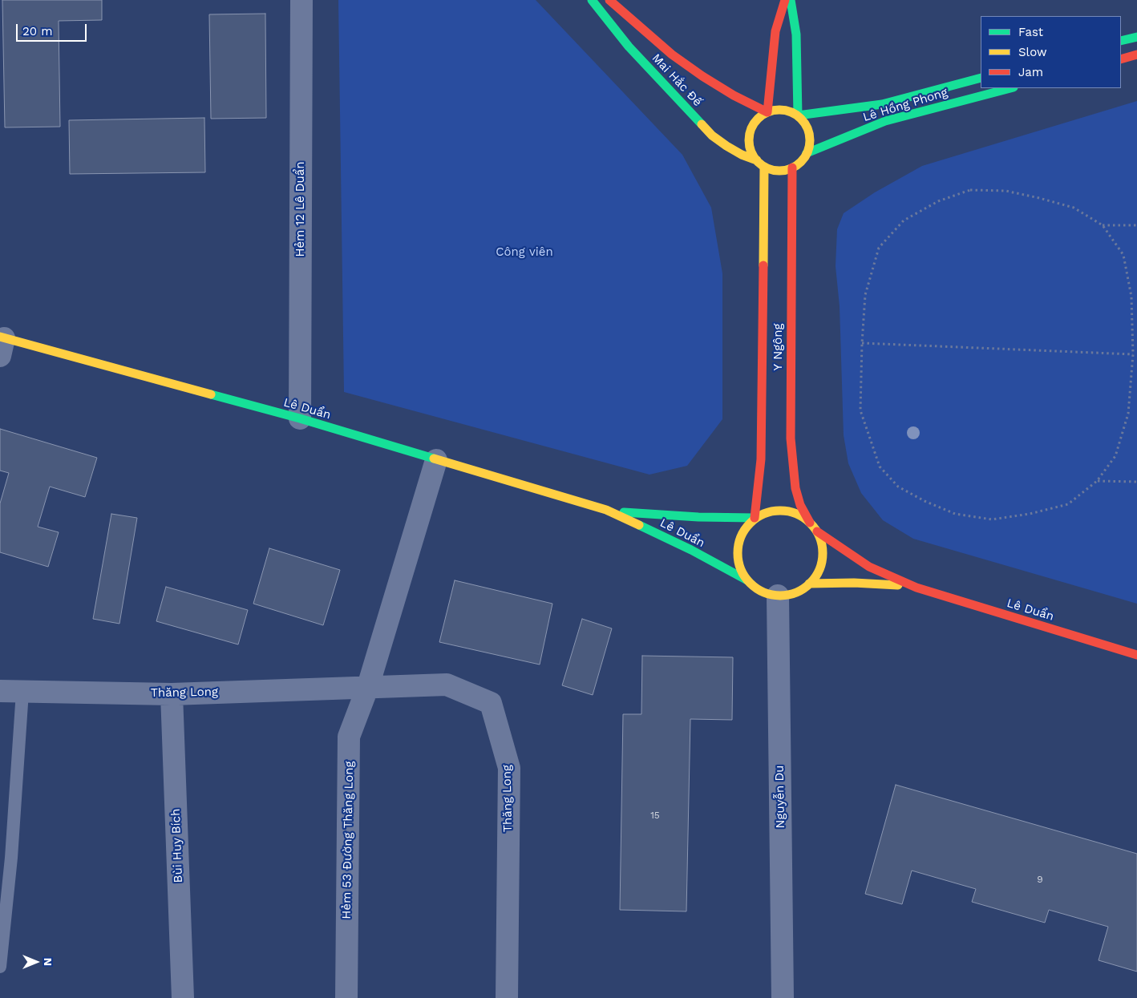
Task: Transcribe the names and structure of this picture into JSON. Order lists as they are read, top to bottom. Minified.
{"streets":{"street":["Mai Hắc Đế","Lê Hồng Phong","Hẻm 12 Lê Duẩn","Y Ngông","Lê Duẩn","Thăng Long","Nguyễn Du","Hẻm 53 Đường Thăng Long","Bùi Huy Bích"]},"crossings":[["Mai Hắc Đế","Lê Hồng Phong"],["Mai Hắc Đế","Y Ngông"],["Lê Hồng Phong","Y Ngông"],["Hẻm 12 Lê Duẩn","Lê Duẩn"],["Y Ngông","Lê Duẩn"],["Y Ngông","Nguyễn Du"],["Lê Duẩn","Nguyễn Du"],["Thăng Long","Hẻm 53 Đường Thăng Long"],["Thăng Long","Bùi Huy Bích"]],"parks":["Công viên"],"house_numbers":["15","9"],"legend":["Fast","Slow","Jam"],"scale_bar":"20 m","north":"right"}
